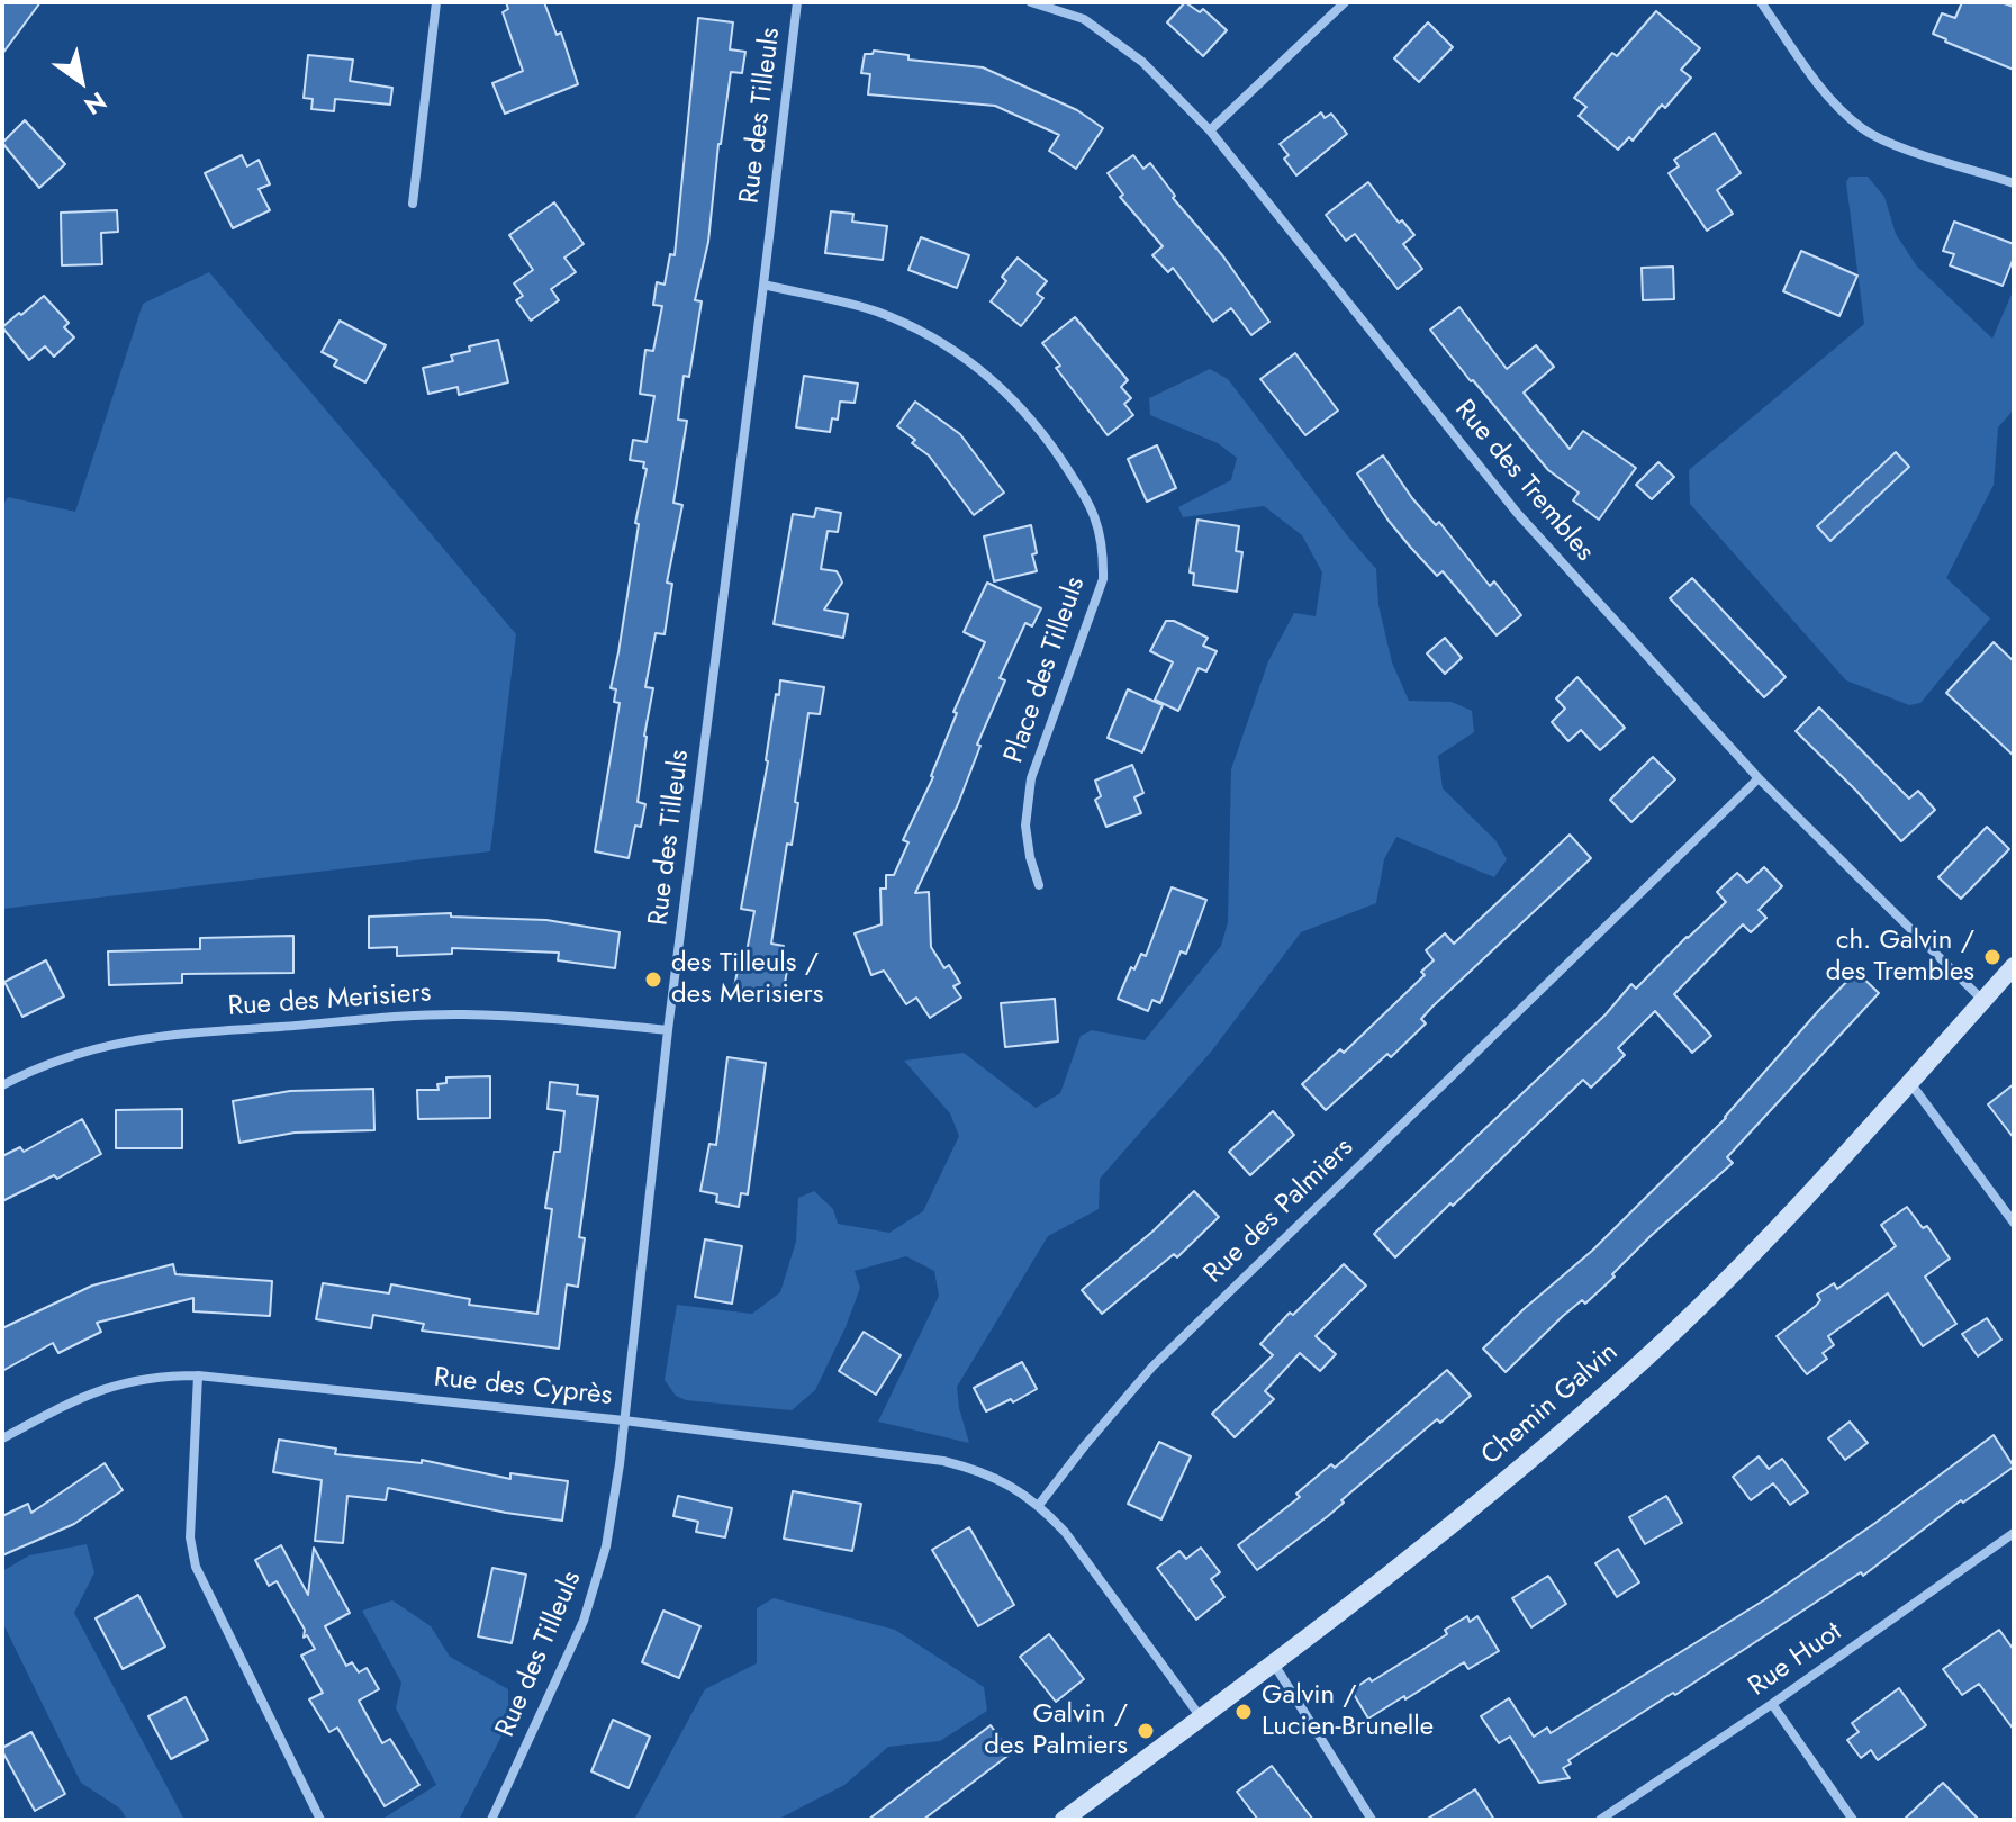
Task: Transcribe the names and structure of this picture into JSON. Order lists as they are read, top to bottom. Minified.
{"streets":{"street":["Rue des Tilleuls","Rue des Trembles","Place des Tilleuls","Rue des Merisiers","Rue des Palmiers","Rue des Cyprès","Chemin Galvin","Rue Huot"]},"crossings":[["Rue des Tilleuls","Place des Tilleuls"],["Rue des Tilleuls","Rue des Merisiers"],["Rue des Tilleuls","Rue des Cyprès"],["Rue des Trembles","Rue des Palmiers"],["Rue des Trembles","Chemin Galvin"],["Rue des Palmiers","Rue des Cyprès"]],"places":["ch. Galvin / des Trembles","des Tilleuls / des Merisiers","Galvin / Lucien-Brunelle","Galvin / des Palmiers"],"north":"bottom right"}
